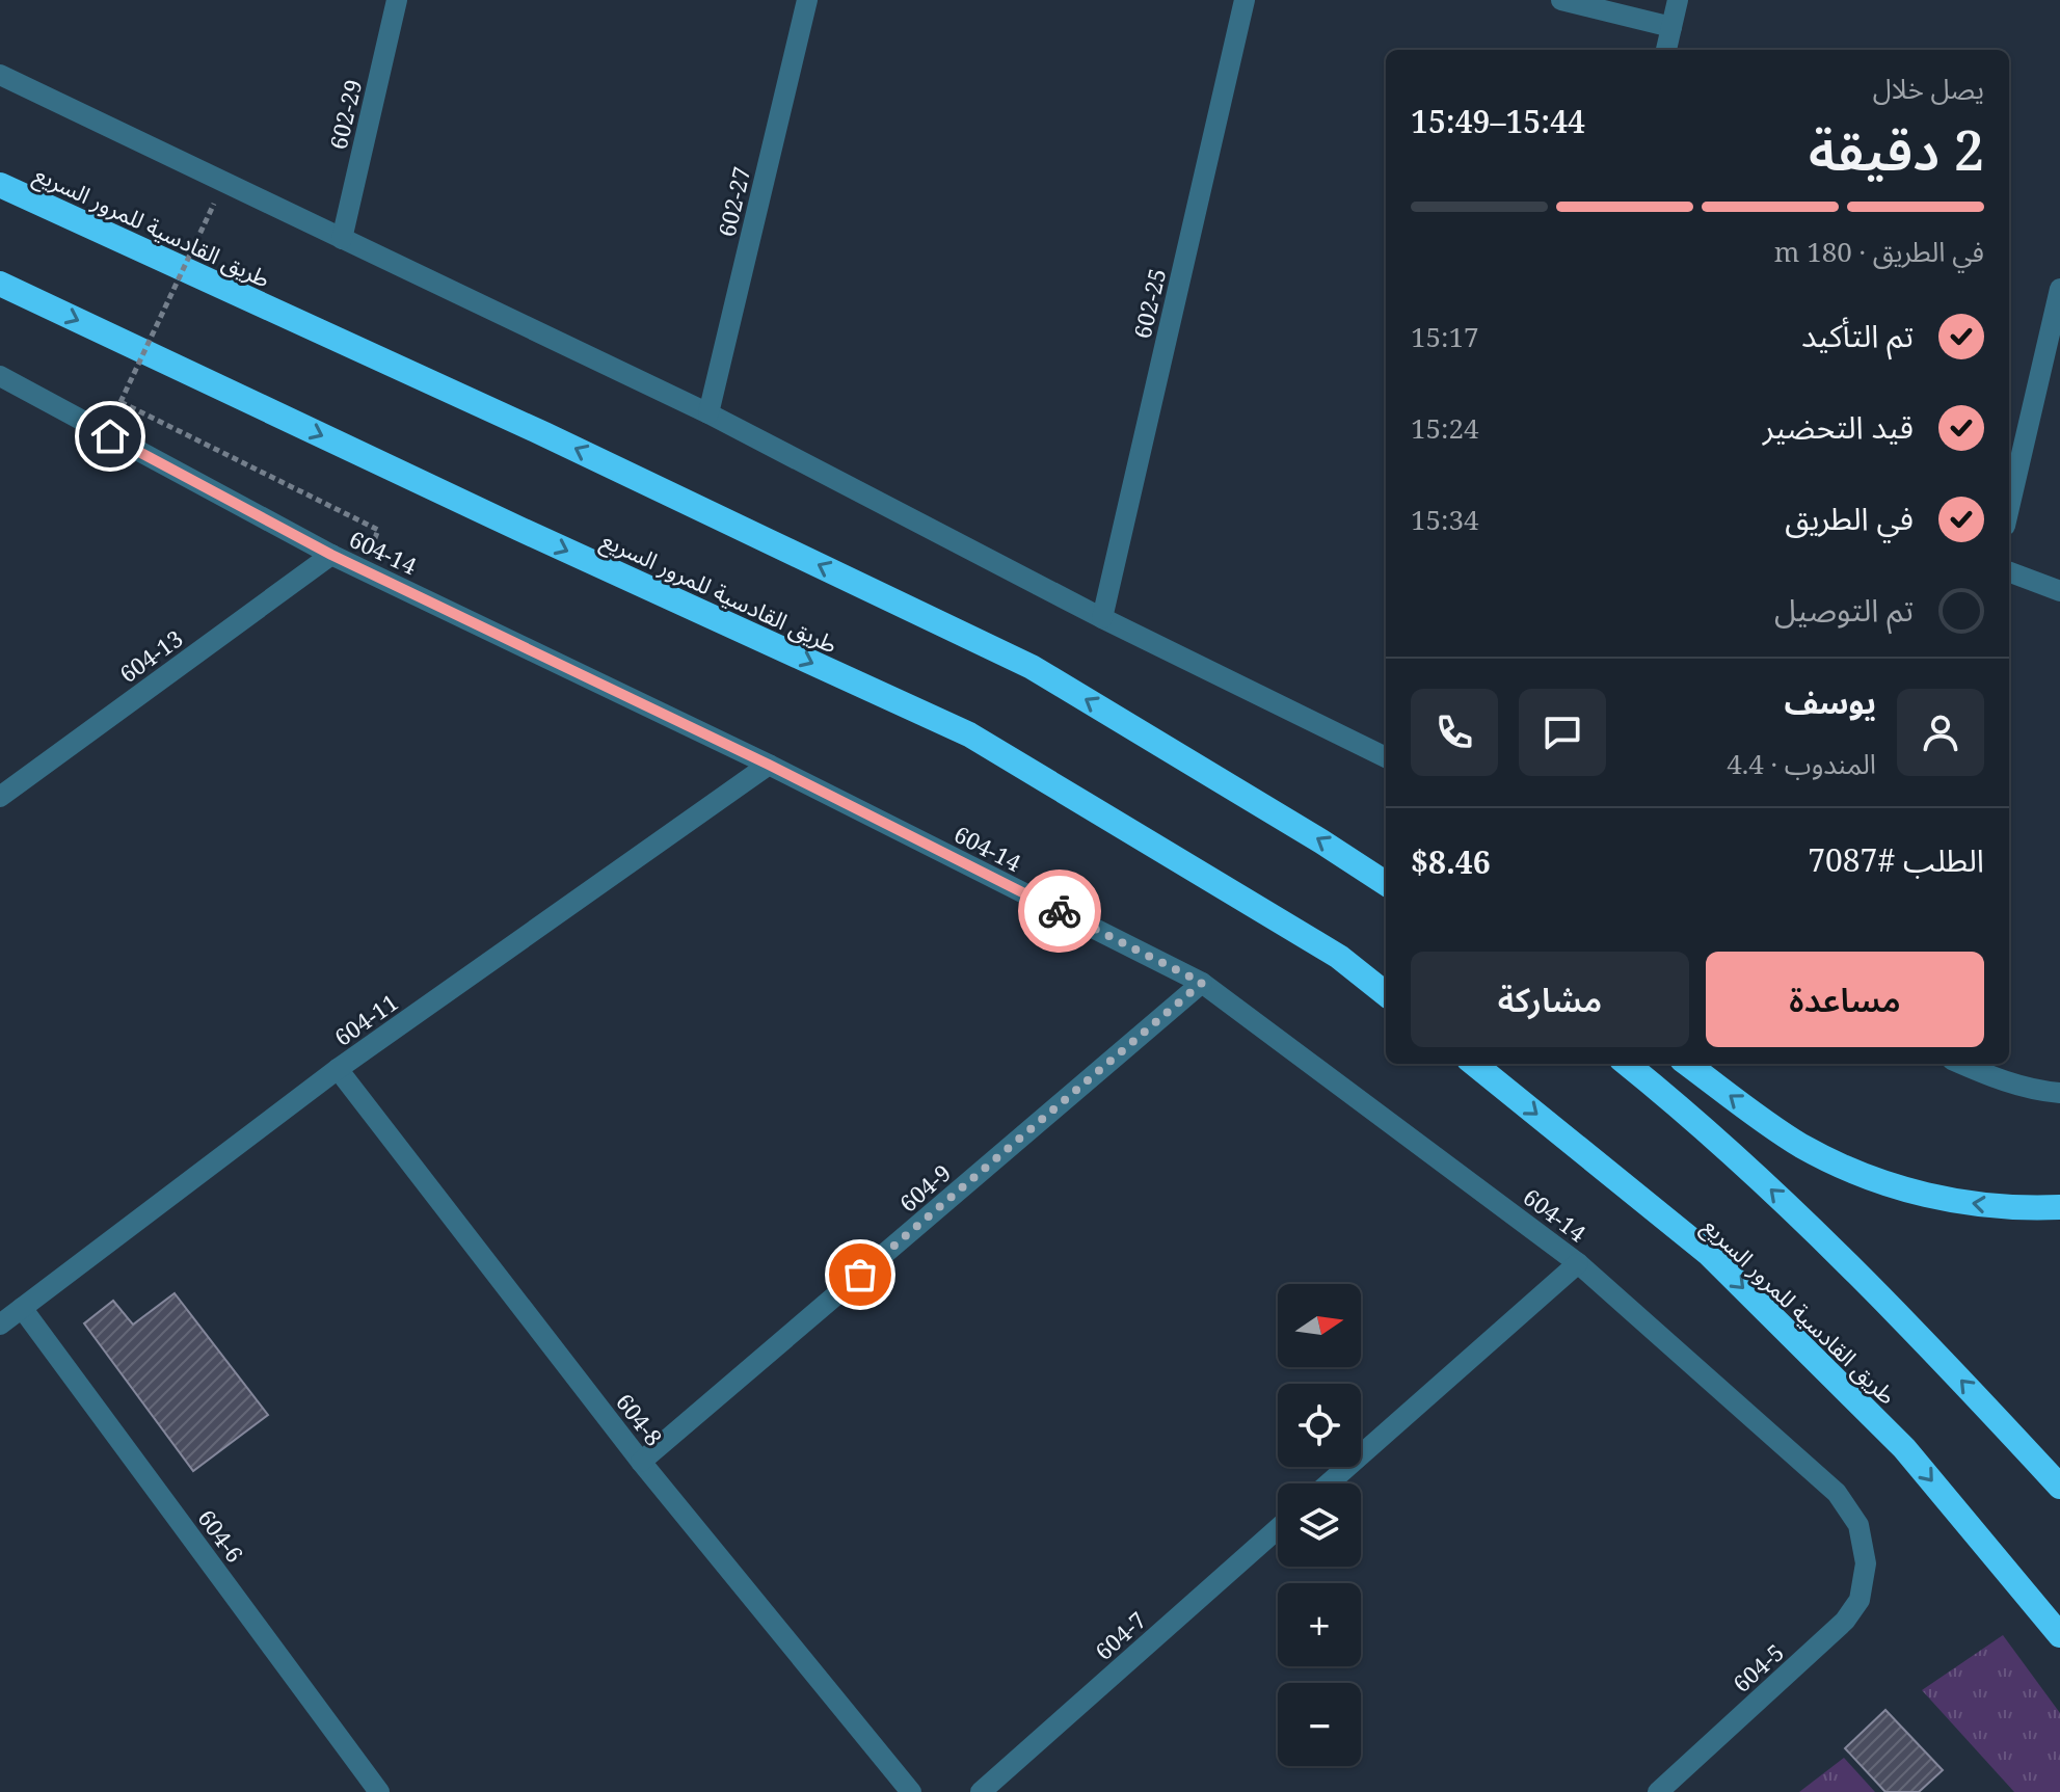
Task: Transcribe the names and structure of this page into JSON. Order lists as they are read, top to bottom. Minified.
{"streets":{"highway":["طريق القادسية للمرور السريع"],"street":["602-29","602-27","602-25","604-14","604-13","604-11","604-9","604-8","604-6","604-7","604-5"]},"crossings":[["604-14","604-13"],["604-14","604-11"],["604-14","604-9"],["604-14","604-5"],["604-11","604-8"],["604-11","604-6"],["604-9","604-8"]],"north":"right","page":{"heading":["2 دقيقة","يصل خلال","15:44–15:49"],"panel":["يوسف","المندوب · 4.4","الطلب #7087","$8.46"],"bar":"في الطريق · 180 m","list":[["تم التأكيد","15:17"],["قيد التحضير","15:24"],["في الطريق","15:34"],"تم التوصيل"],"buttons":["مساعدة","مشاركة"],"map_buttons":["+","−"]}}
